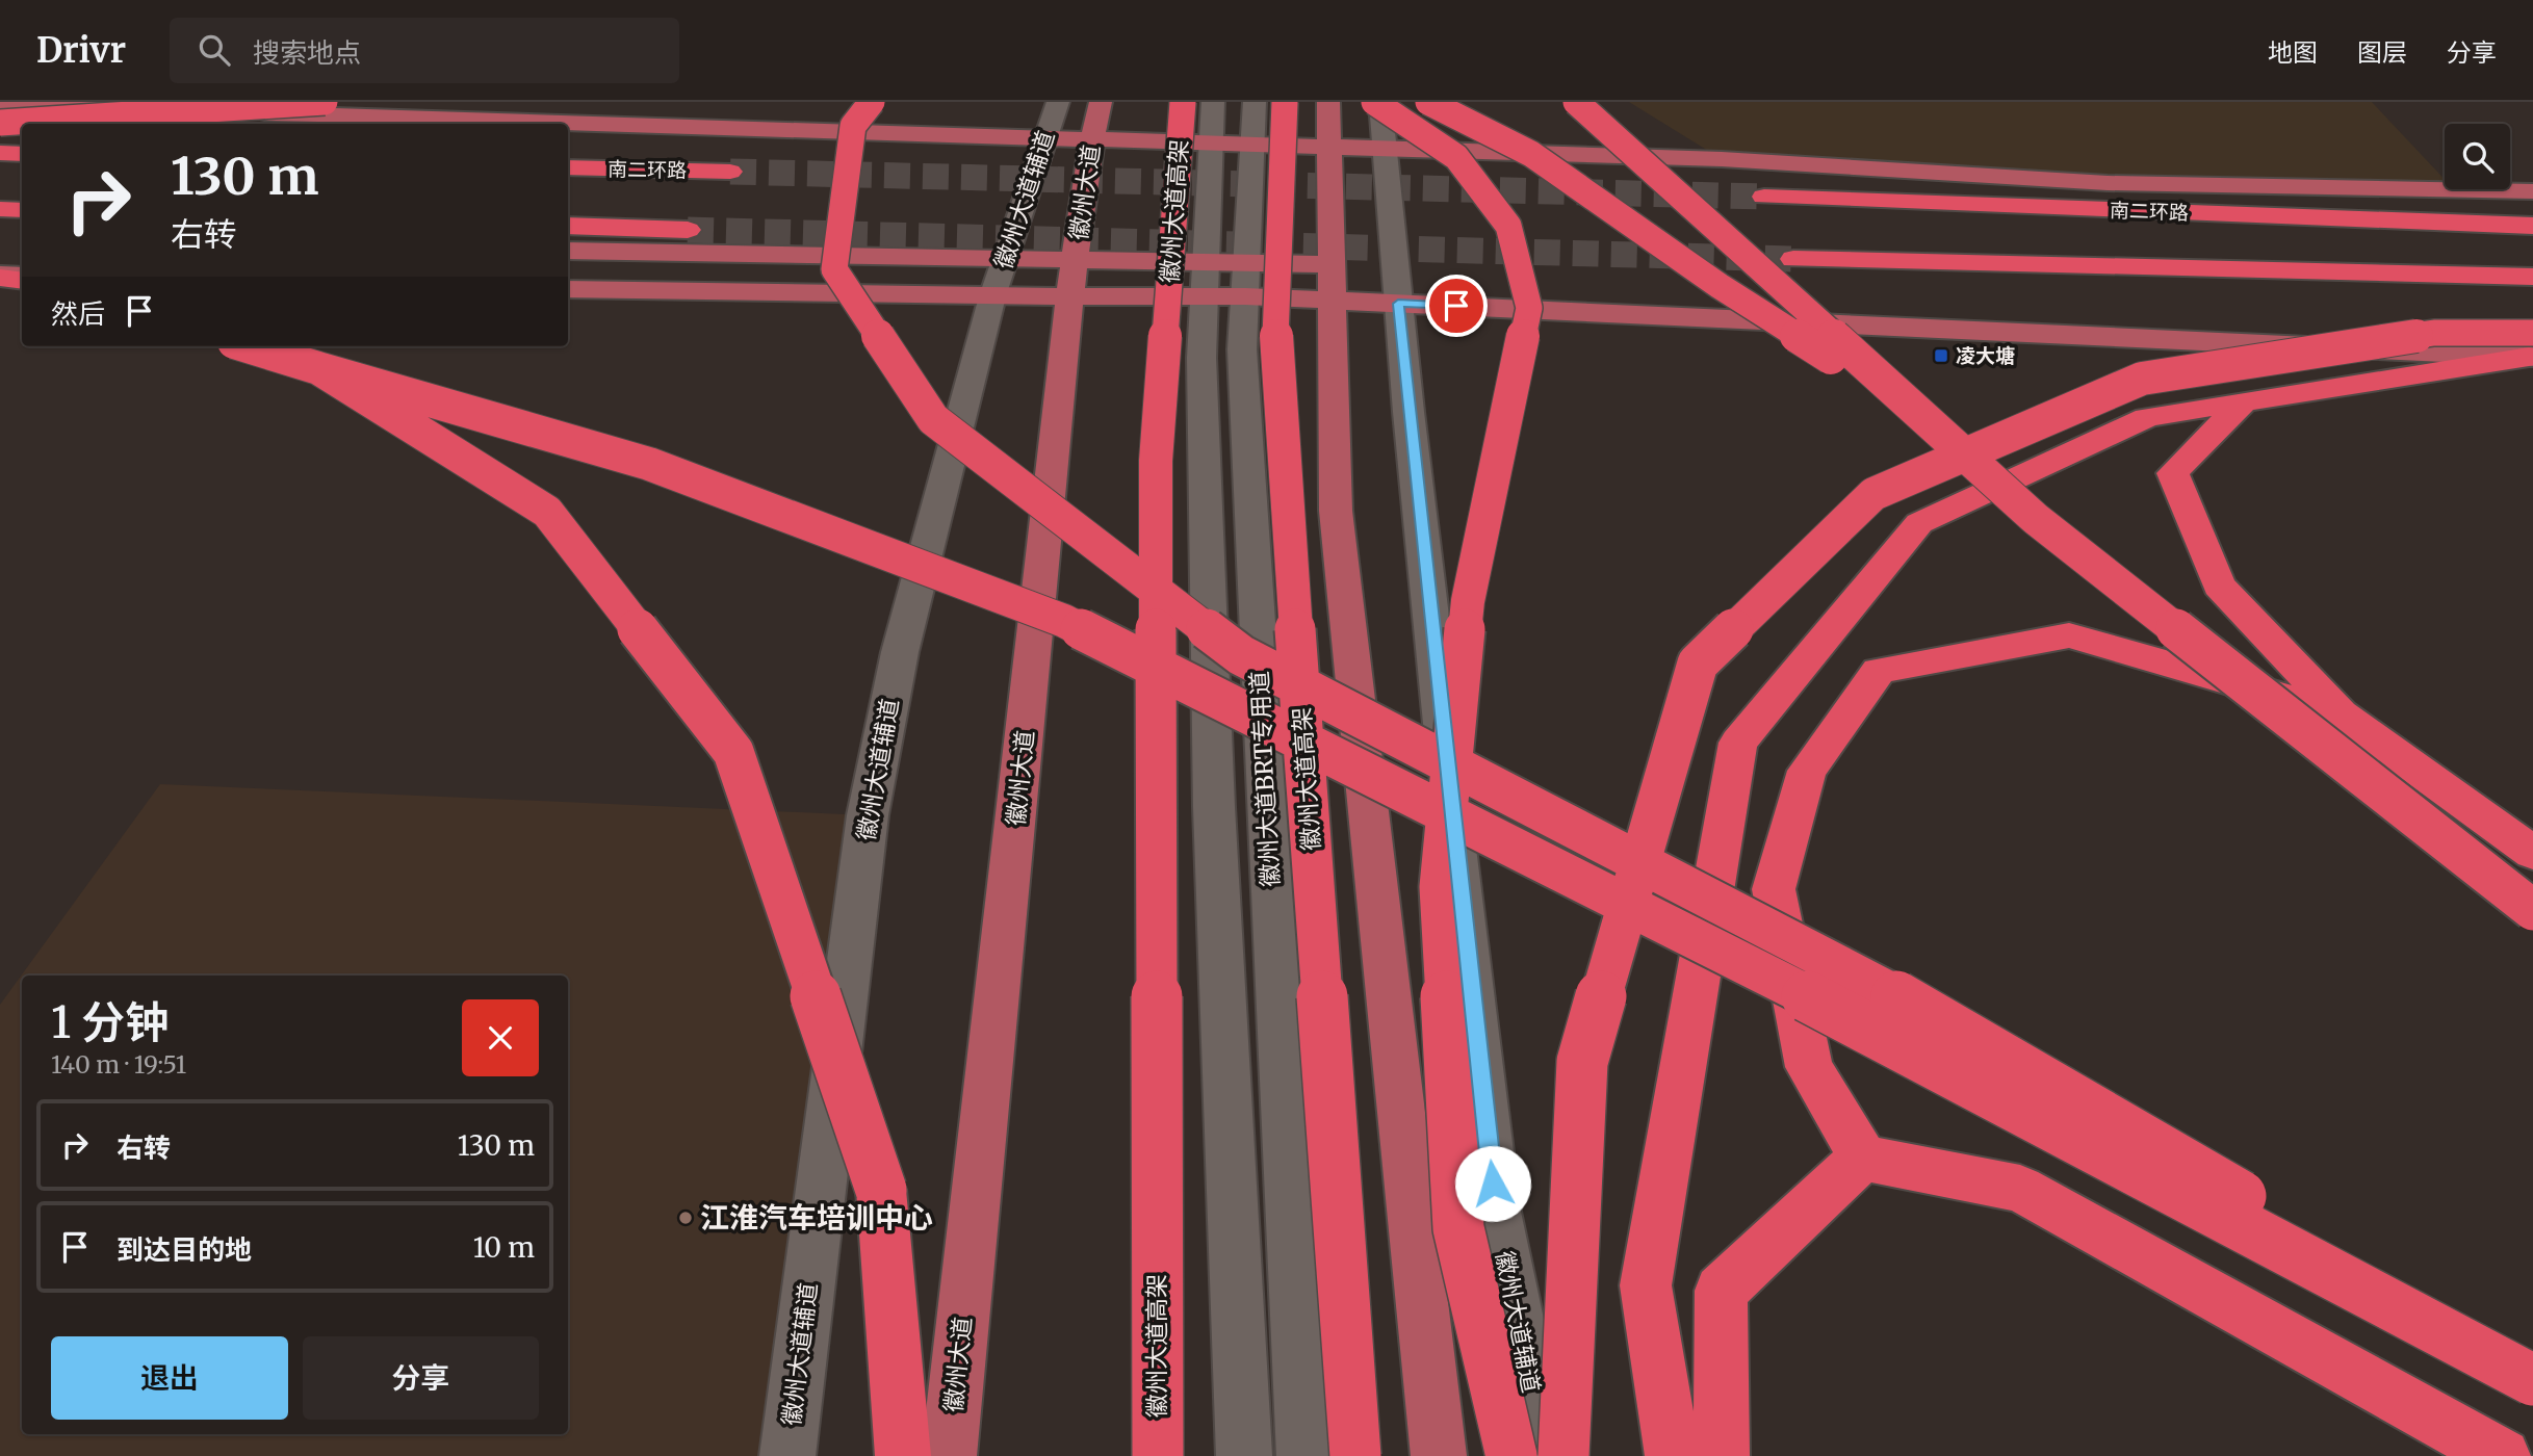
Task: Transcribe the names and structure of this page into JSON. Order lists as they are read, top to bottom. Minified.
{"streets":{"highway":["南二环路","徽州大道高架"],"main road":["徽州大道"],"street":["徽州大道辅道","徽州大道BRT专用道"]},"places":{"transit":["凌大塘"],"other":["江淮汽车培训中心"]},"page":{"header":"Drivr","search":"搜索地点","nav":["地图","图层","分享"],"turn":["130 m","右转"],"then":"然后","heading":["1 分钟","140 m · 19:51"],"list":[{"name":"右转","value":"130 m"},{"name":"到达目的地","value":"10 m"}],"buttons":["退出","分享"]}}
